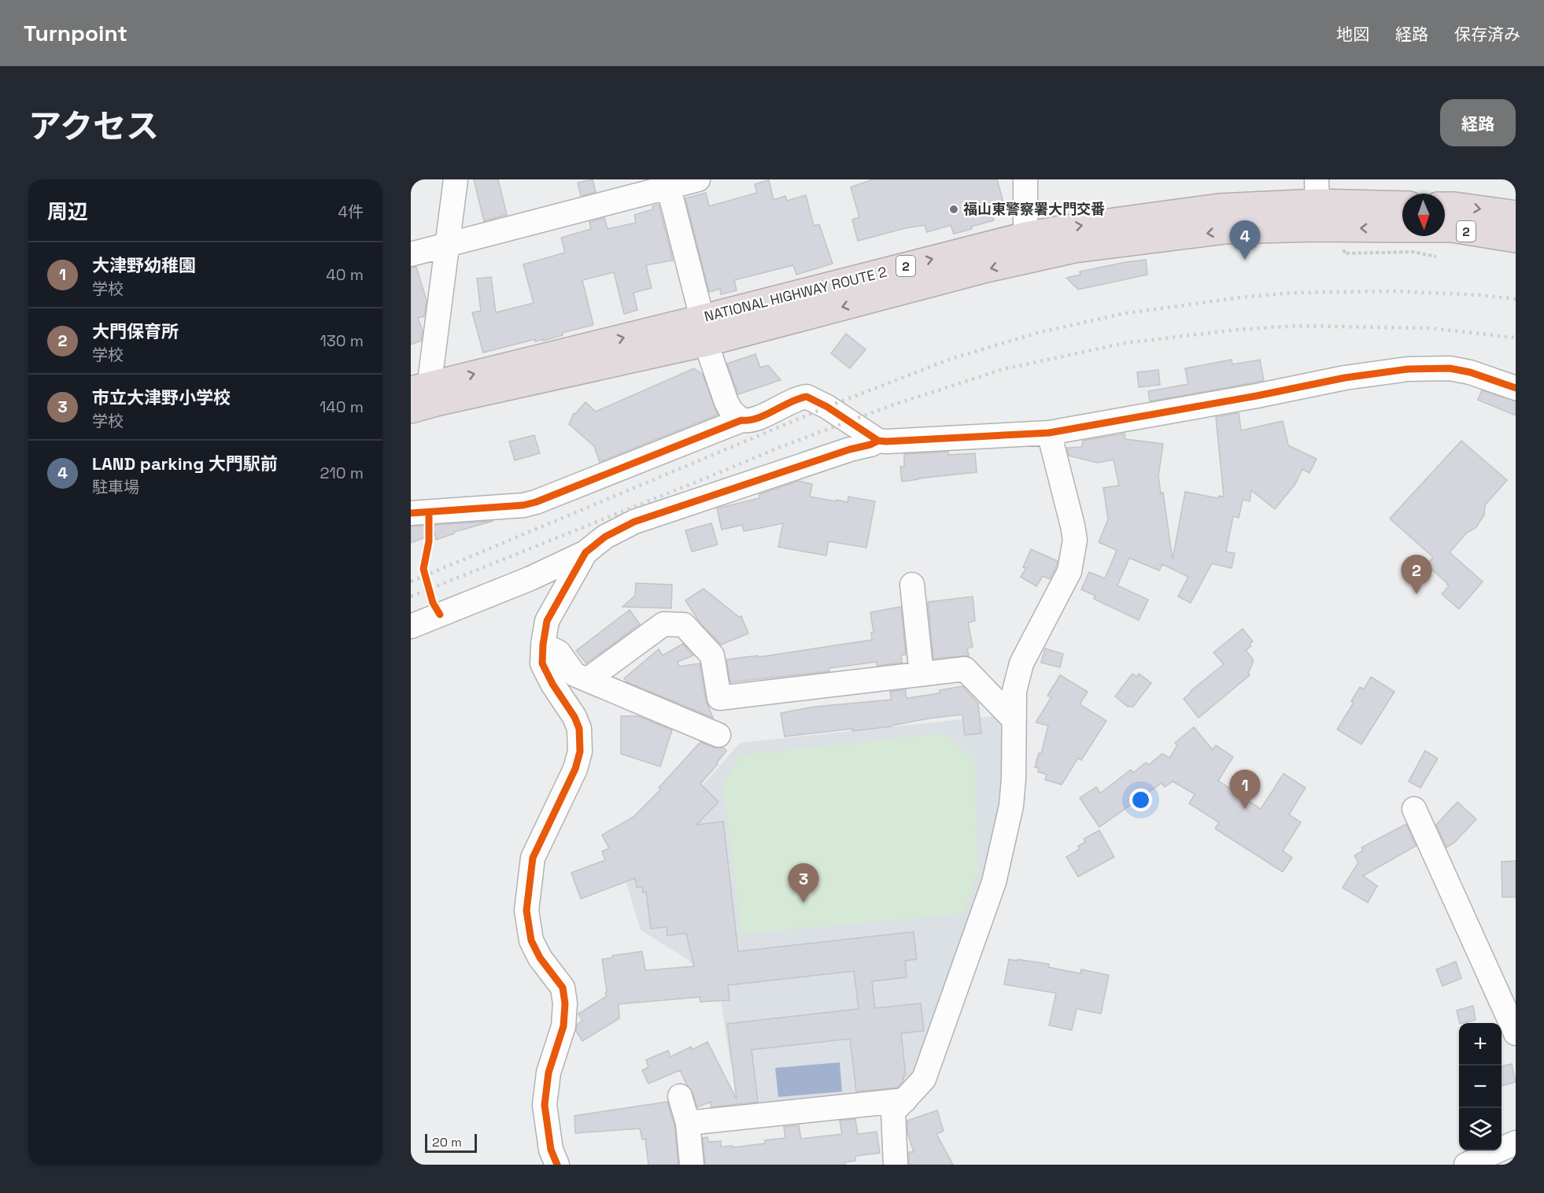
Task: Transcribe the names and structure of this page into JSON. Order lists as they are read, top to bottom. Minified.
{"streets":{"highway":["2","NATIONAL HIGHWAY ROUTE 2"]},"places":["福山東警察署大門交番"],"scale_bar":"20 m","north":"bottom","page":{"header":"Turnpoint","nav":["地図","経路","保存済み"],"title":"アクセス","buttons":"経路","heading":["周辺","4件"],"pins":["4","2","1","3"],"list":[{"mark":"1","name":"大津野幼稚園","note":"学校","value":"40 m"},{"mark":"2","name":"大門保育所","note":"学校","value":"130 m"},{"mark":"3","name":"市立大津野小学校","note":"学校","value":"140 m"},{"mark":"4","name":"LAND parking 大門駅前","note":"駐車場","value":"210 m"}],"map_buttons":["+","−"],"scale":"20 m"}}
